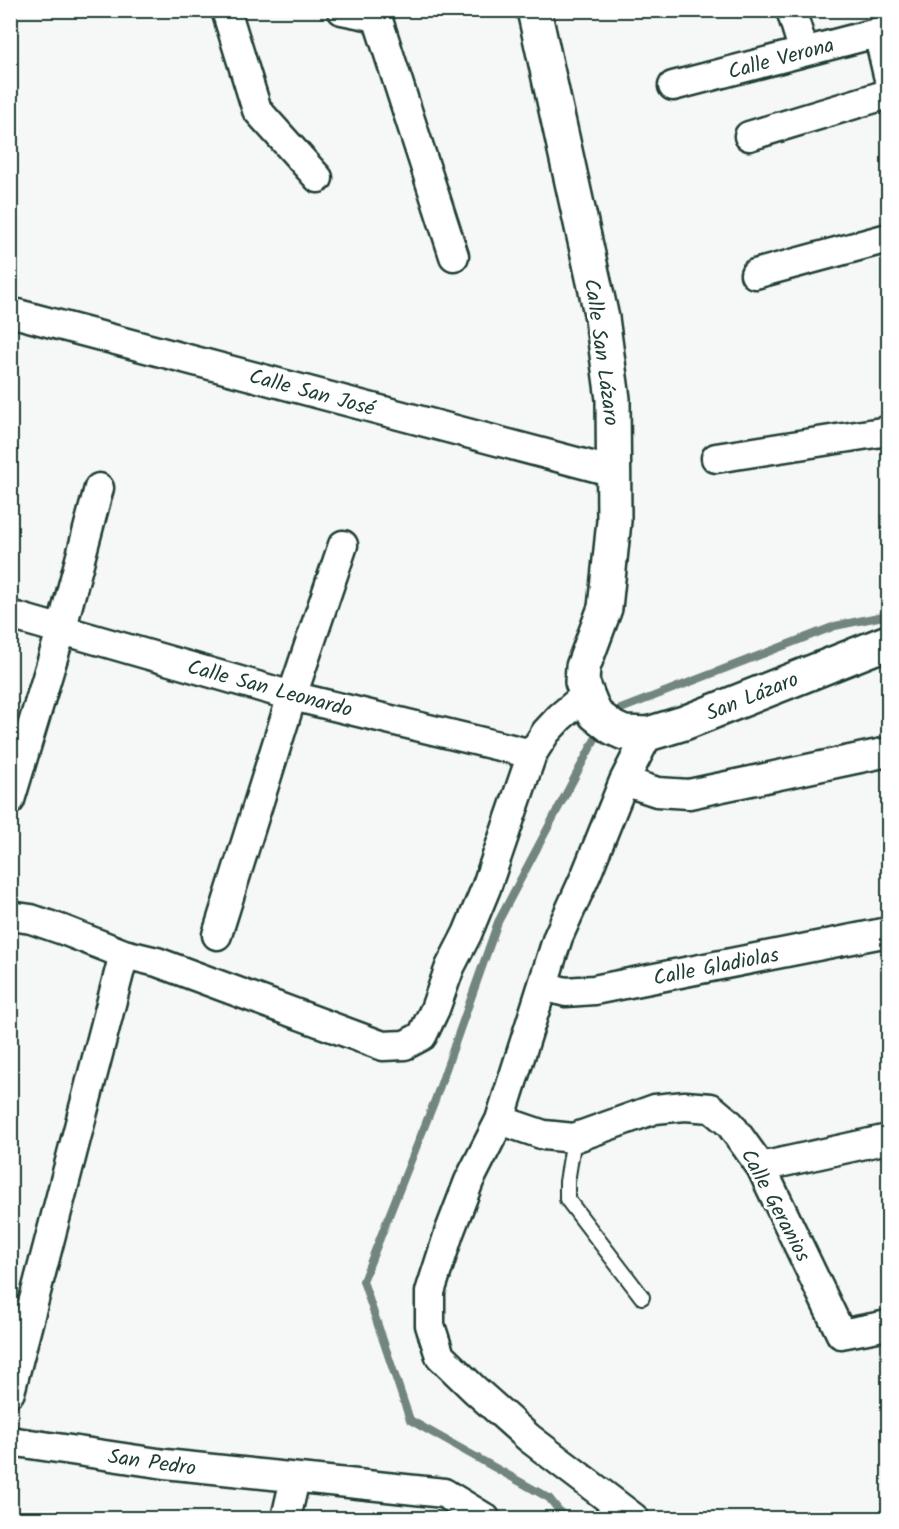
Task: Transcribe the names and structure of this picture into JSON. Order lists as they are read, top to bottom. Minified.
{"streets":{"main road":["Calle San Lázaro","San Lázaro"],"street":["Calle Verona","Calle San José","Calle San Leonardo","Calle Gladiolas","Calle Geranios","San Pedro"]},"crossings":[["Calle San Lázaro","Calle San José"],["Calle San Lázaro","San Lázaro"]]}
